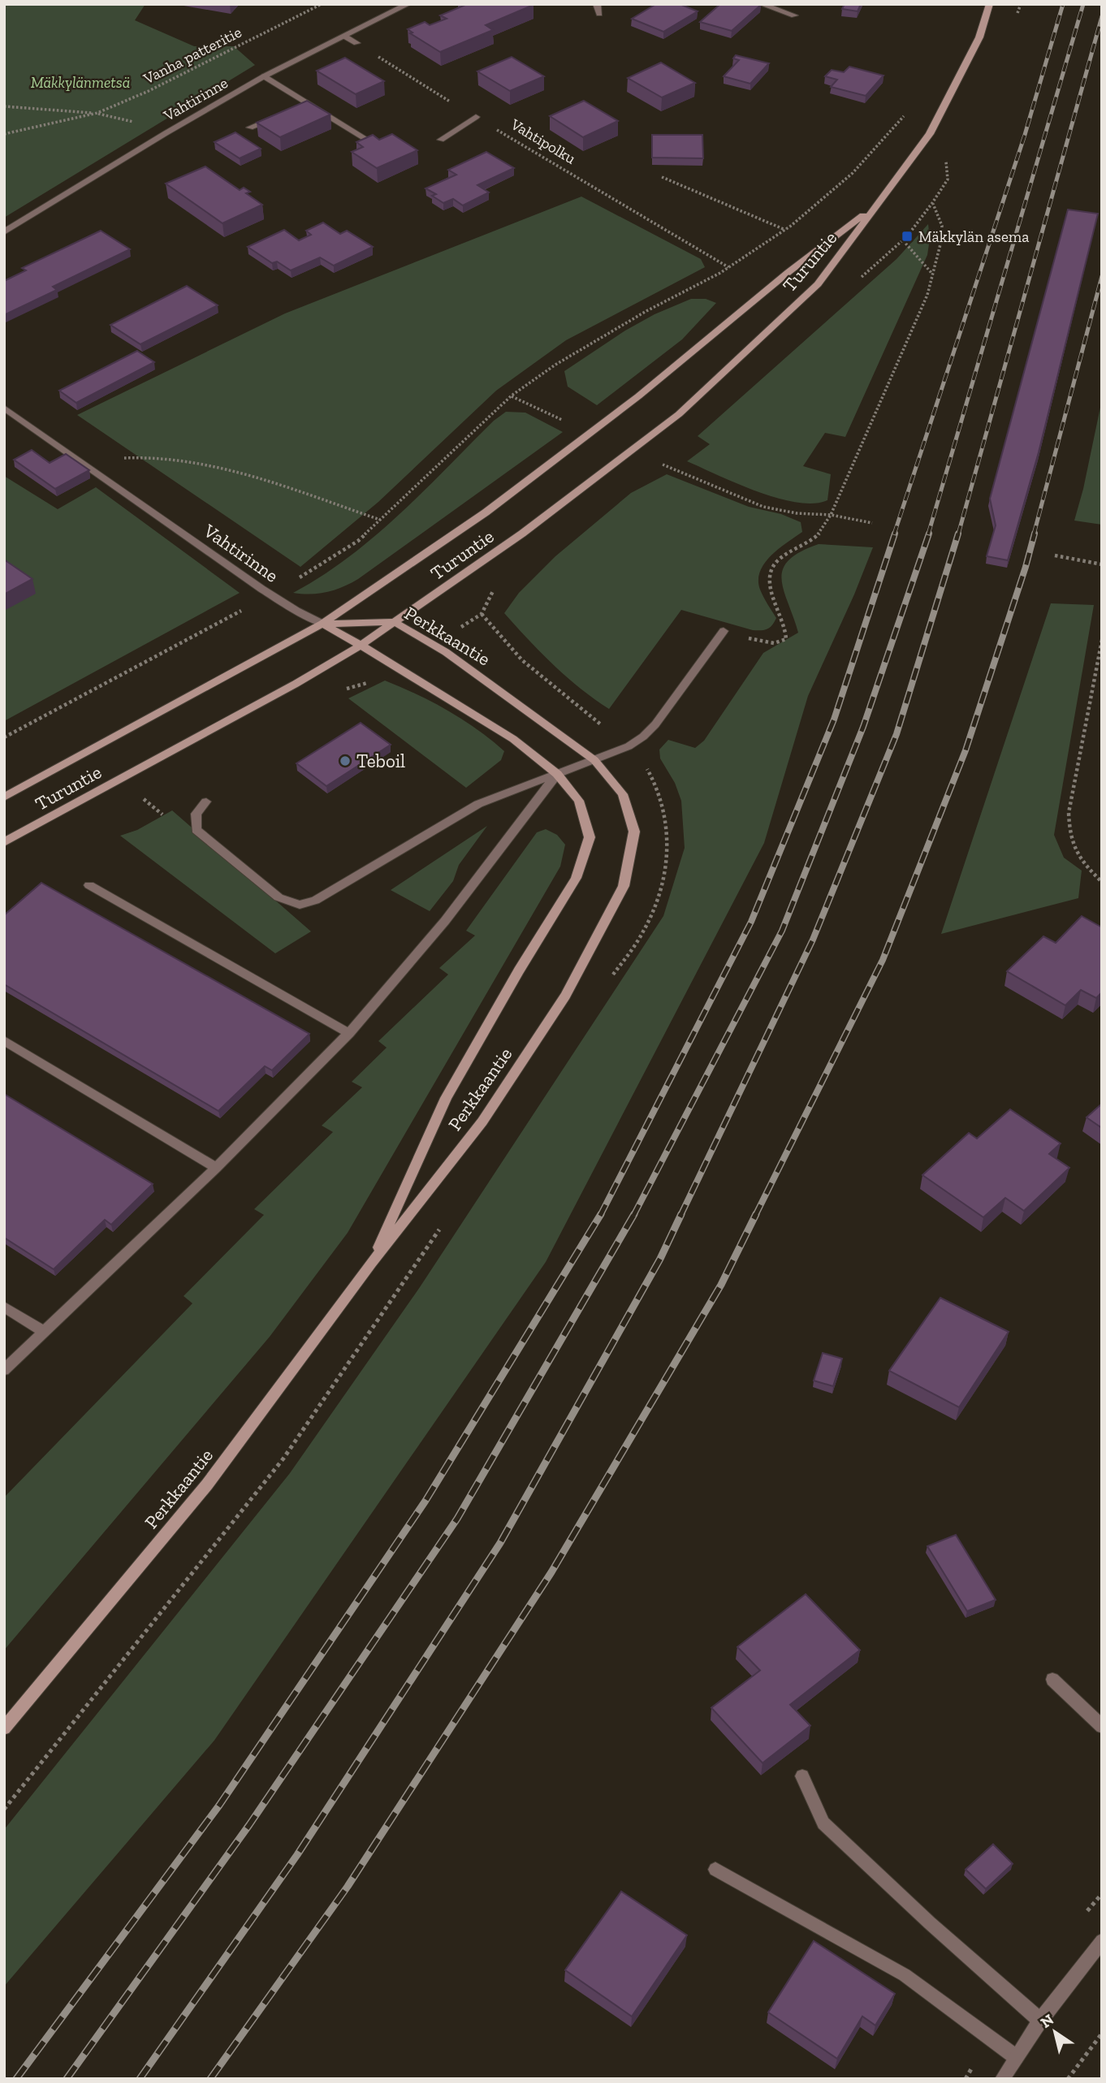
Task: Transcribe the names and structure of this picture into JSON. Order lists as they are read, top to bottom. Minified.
{"streets":{"main road":["Turuntie","Perkkaantie"],"street":["Vahtirinne"],"path":["Vanha patteritie","Vahtipolku"]},"crossings":[["Vahtirinne","Turuntie"],["Vahtirinne","Perkkaantie"],["Turuntie","Perkkaantie"]],"parks":["Mäkkylänmetsä"],"places":{"transit":["Mäkkylän asema"],"other":["Teboil"]},"north":"top left"}
